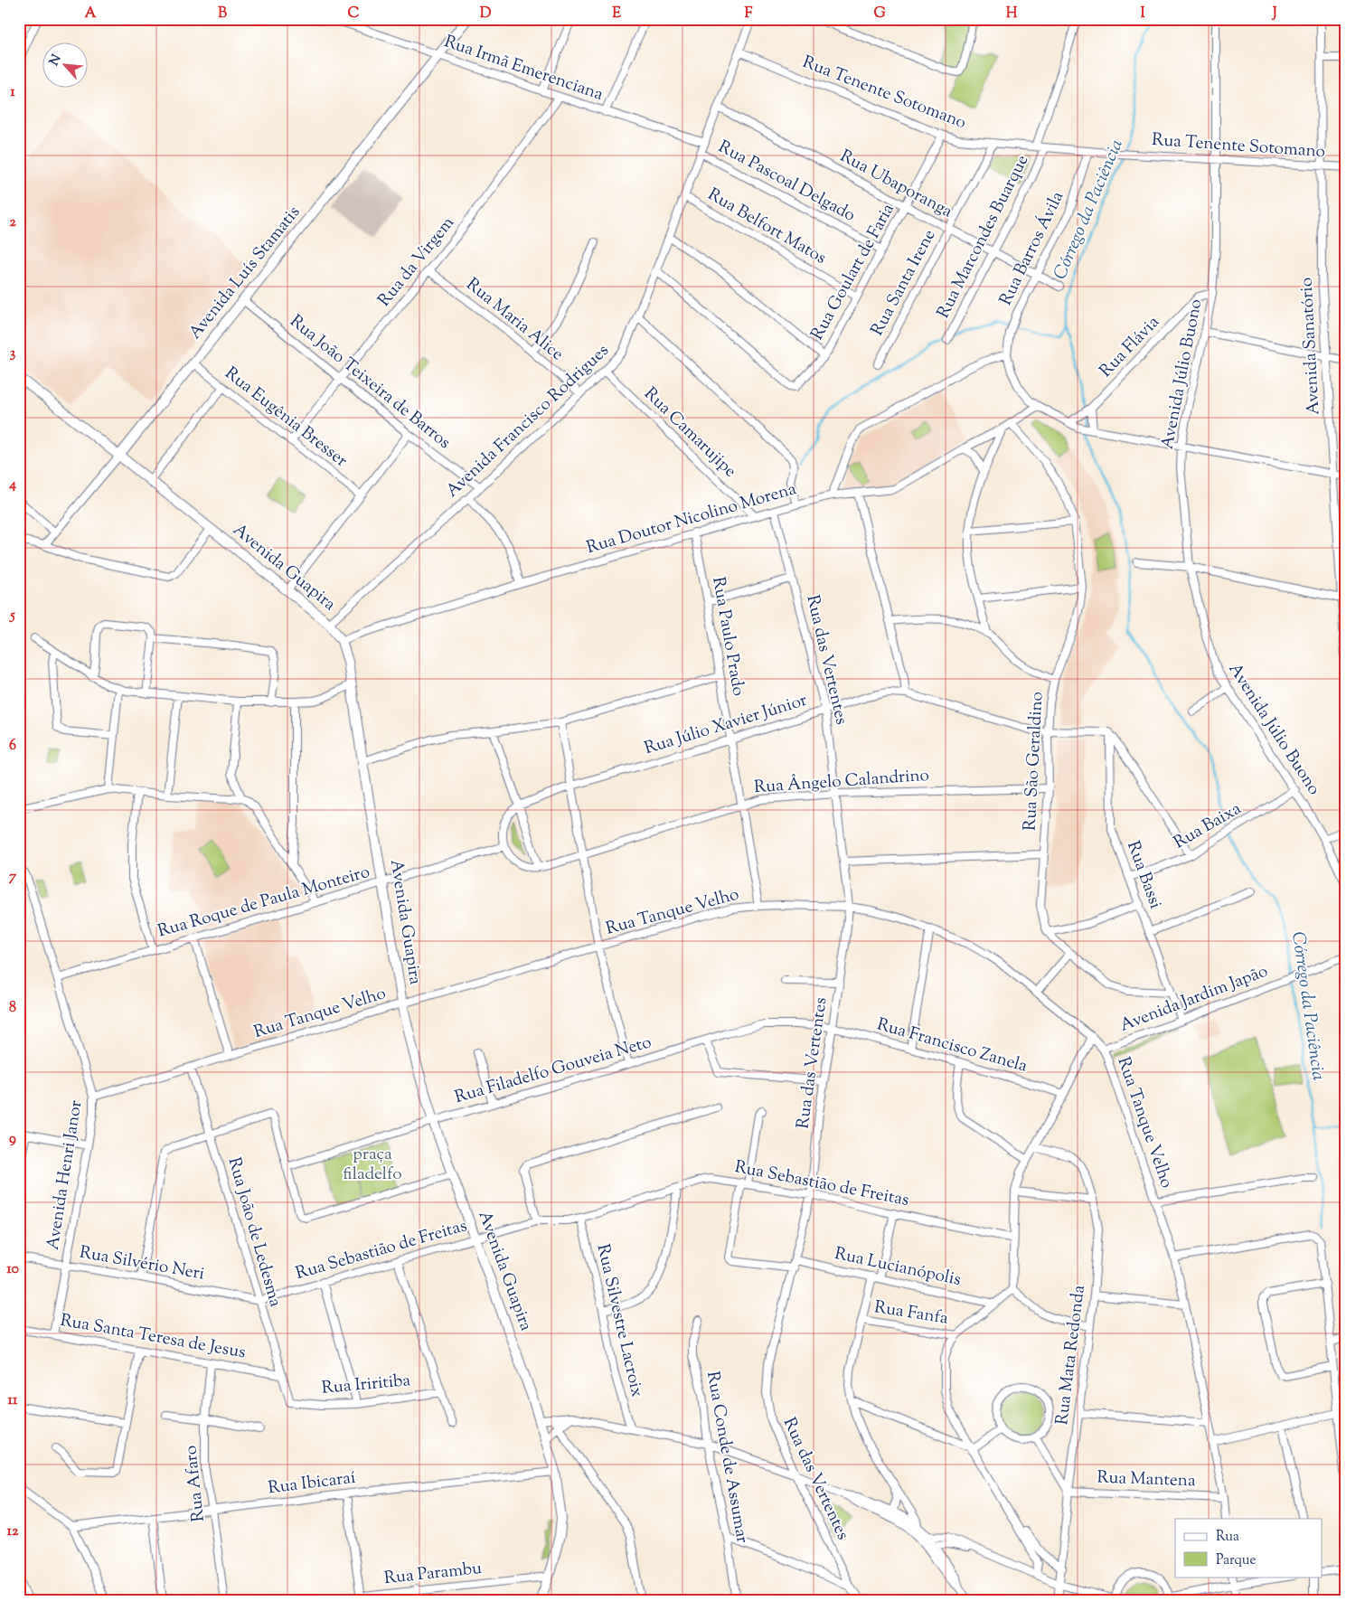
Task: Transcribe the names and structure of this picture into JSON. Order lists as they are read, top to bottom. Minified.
{"streets":{"main road":["Avenida Luís Stamatis","Avenida Guapira"],"street":["Rua Irmã Emerenciana","Rua Tenente Sotomano","Rua Pascoal Delgado","Rua Ubaporanga","Rua Belfort Matos","Rua Marcondes Buarque","Rua Barros Ávila","Rua da Virgem","Rua Goulart de Faria","Rua Santa Irene","Rua Maria Alice","Avenida Sanatório","Rua Flávia","Avenida Júlio Buono","Rua João Teixeira de Barros","Rua Eugênia Bresser","Avenida Francisco Rodrigues","Rua Camarujipe","Rua Doutor Nicolino Morena","Rua Paulo Prado","Rua das Vertentes","Rua Júlio Xavier Júnior","Rua São Geraldino","Rua Ângelo Calandrino","Rua Baixa","Rua Bassi","Rua Roque de Paula Monteiro","Rua Tanque Velho","Avenida Jardim Japão","Rua Francisco Zanela","Rua Filadelfo Gouveia Neto","Avenida Henri Janor","Rua Sebastião de Freitas","Rua João de Ledesma","Rua Silvério Neri","Rua Lucianópolis","Rua Fanfa","Rua Silvestre Lacroix","Rua Santa Teresa de Jesus","Rua Mata Redonda","Rua Iriritiba","Rua Conde de Assumar","Rua Mantena","Rua Afaro","Rua Ibicaraí","Rua Parambu"]},"crossings":[["Rua Irmã Emerenciana","Rua da Virgem"],["Rua Irmã Emerenciana","Avenida Luís Stamatis"],["Rua Irmã Emerenciana","Avenida Francisco Rodrigues"],["Rua Tenente Sotomano","Rua Marcondes Buarque"],["Rua Tenente Sotomano","Rua Barros Ávila"],["Rua Tenente Sotomano","Rua Goulart de Faria"],["Rua Tenente Sotomano","Rua Santa Irene"],["Rua Tenente Sotomano","Avenida Sanatório"],["Rua Tenente Sotomano","Avenida Júlio Buono"],["Rua Tenente Sotomano","Avenida Francisco Rodrigues"],["Rua Pascoal Delgado","Rua Goulart de Faria"],["Rua Pascoal Delgado","Avenida Francisco Rodrigues"],["Rua Ubaporanga","Rua Marcondes Buarque"],["Rua Ubaporanga","Rua Barros Ávila"],["Rua Ubaporanga","Rua Goulart de Faria"],["Rua Ubaporanga","Rua Santa Irene"],["Rua Ubaporanga","Avenida Francisco Rodrigues"],["Rua Belfort Matos","Rua Goulart de Faria"],["Rua Belfort Matos","Avenida Francisco Rodrigues"],["Rua da Virgem","Rua Maria Alice"],["Rua da Virgem","Rua João Teixeira de Barros"],["Rua da Virgem","Rua Eugênia Bresser"],["Rua Goulart de Faria","Avenida Francisco Rodrigues"],["Avenida Luís Stamatis","Rua João Teixeira de Barros"],["Avenida Luís Stamatis","Rua Eugênia Bresser"],["Avenida Luís Stamatis","Avenida Guapira"],["Rua Maria Alice","Avenida Francisco Rodrigues"],["Rua Flávia","Avenida Júlio Buono"],["Avenida Júlio Buono","Rua Baixa"],["Rua João Teixeira de Barros","Avenida Francisco Rodrigues"],["Avenida Francisco Rodrigues","Rua Camarujipe"],["Avenida Francisco Rodrigues","Avenida Guapira"],["Rua Camarujipe","Rua Doutor Nicolino Morena"],["Rua Doutor Nicolino Morena","Avenida Guapira"],["Rua Doutor Nicolino Morena","Rua Paulo Prado"],["Rua Doutor Nicolino Morena","Rua das Vertentes"],["Rua Doutor Nicolino Morena","Rua São Geraldino"],["Avenida Guapira","Rua Roque de Paula Monteiro"],["Avenida Guapira","Rua Tanque Velho"],["Avenida Guapira","Rua Filadelfo Gouveia Neto"],["Avenida Guapira","Rua Sebastião de Freitas"],["Avenida Guapira","Rua Ibicaraí"],["Avenida Guapira","Rua Parambu"],["Rua Paulo Prado","Rua Júlio Xavier Júnior"],["Rua Paulo Prado","Rua Ângelo Calandrino"],["Rua Paulo Prado","Rua Tanque Velho"],["Rua das Vertentes","Rua Júlio Xavier Júnior"],["Rua das Vertentes","Rua Ângelo Calandrino"],["Rua das Vertentes","Rua Tanque Velho"],["Rua das Vertentes","Rua Francisco Zanela"],["Rua das Vertentes","Rua Filadelfo Gouveia Neto"],["Rua das Vertentes","Rua Sebastião de Freitas"],["Rua das Vertentes","Rua Lucianópolis"],["Rua Júlio Xavier Júnior","Rua São Geraldino"],["Rua Júlio Xavier Júnior","Rua Bassi"],["Rua São Geraldino","Rua Ângelo Calandrino"],["Rua Baixa","Rua Bassi"],["Rua Bassi","Avenida Jardim Japão"],["Rua Roque de Paula Monteiro","Avenida Henri Janor"],["Rua Tanque Velho","Avenida Jardim Japão"],["Rua Tanque Velho","Avenida Henri Janor"],["Rua Tanque Velho","Rua João de Ledesma"],["Rua Tanque Velho","Rua Mantena"],["Rua Francisco Zanela","Rua Filadelfo Gouveia Neto"],["Avenida Henri Janor","Rua Silvério Neri"],["Avenida Henri Janor","Rua Santa Teresa de Jesus"],["Rua Sebastião de Freitas","Rua João de Ledesma"],["Rua Sebastião de Freitas","Rua Silvério Neri"],["Rua Sebastião de Freitas","Rua Silvestre Lacroix"],["Rua João de Ledesma","Rua Silvério Neri"],["Rua João de Ledesma","Rua Santa Teresa de Jesus"],["Rua João de Ledesma","Rua Iriritiba"],["Rua Santa Teresa de Jesus","Rua Afaro"],["Rua Mata Redonda","Rua Mantena"],["Rua Afaro","Rua Ibicaraí"]],"water":["Córrego da Paciência"],"parks":["praça filadelfo"],"legend":["Rua","Parque"],"north":"top left","grid":{"columns":["A","B","C","D","E","F","G","H","I","J"],"rows":["1","2","3","4","5","6","7","8","9","10","11","12"]}}
